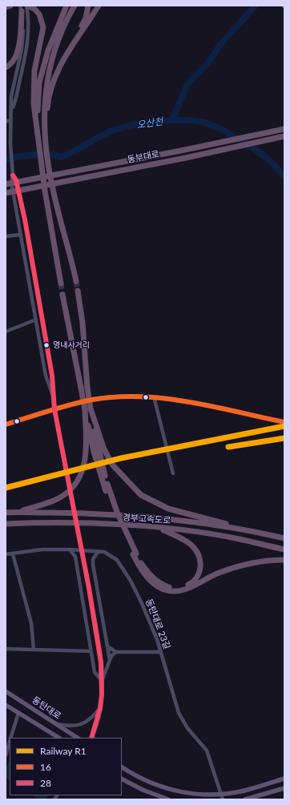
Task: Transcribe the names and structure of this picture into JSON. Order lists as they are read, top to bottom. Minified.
{"streets":{"highway":["동부대로","경부고속도로"],"main road":["동탄대로"],"street":["동탄대로 23길"]},"water":["오산천"],"places":["영내사거리"],"lines":["transit line 28","transit line 16","rail line R1"],"legend":["Railway R1","16","28"]}
